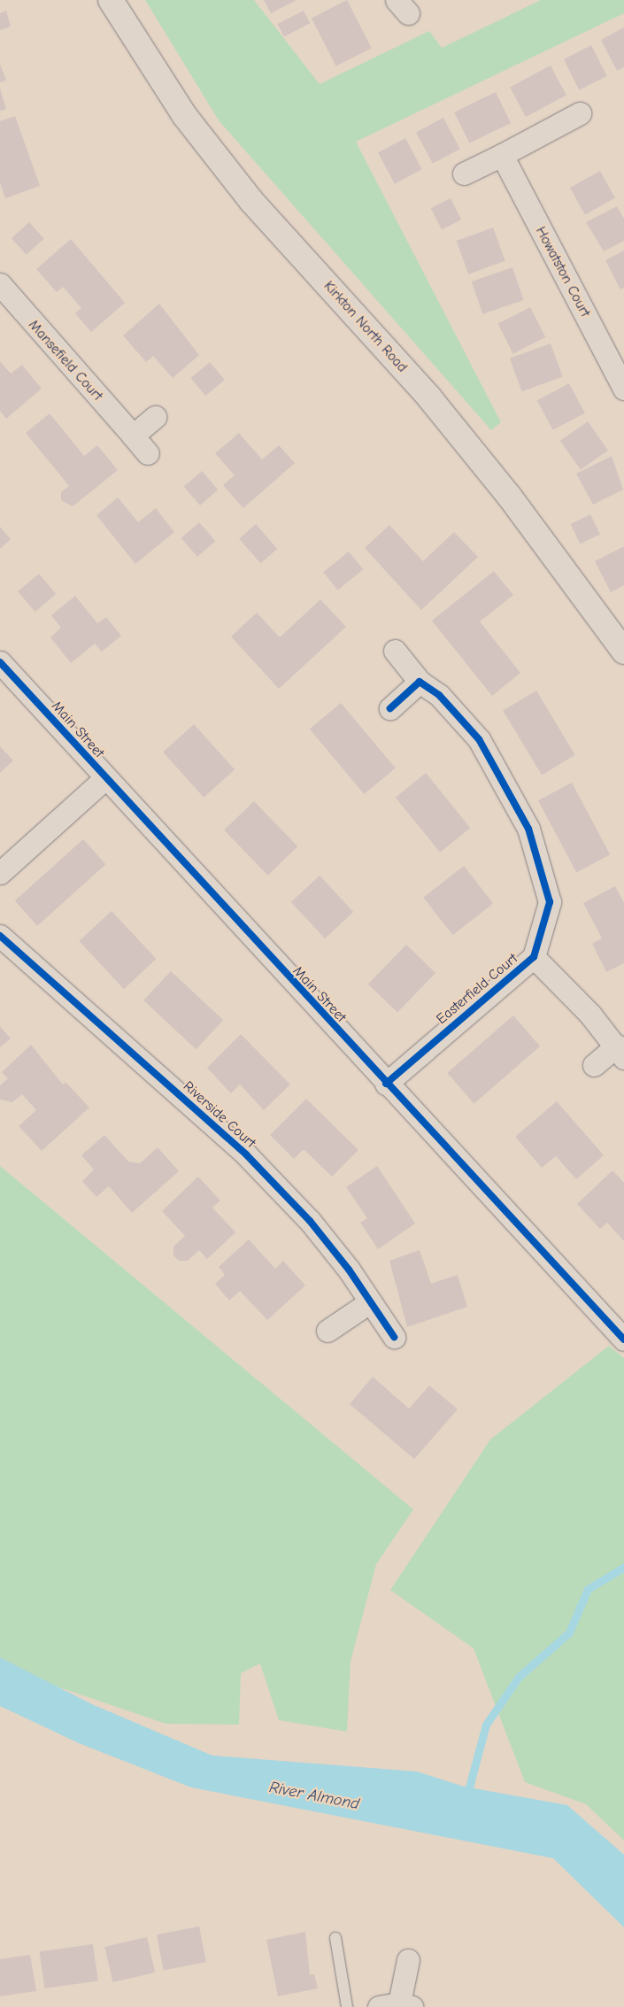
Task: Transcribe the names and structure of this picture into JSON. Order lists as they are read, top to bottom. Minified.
{"streets":{"main road":["Kirkton North Road"],"street":["Howatston Court","Mansefield Court","Main Street","Easterfield Court","Riverside Court"]},"crossings":[["Main Street","Easterfield Court"]],"water":["River Almond"]}
